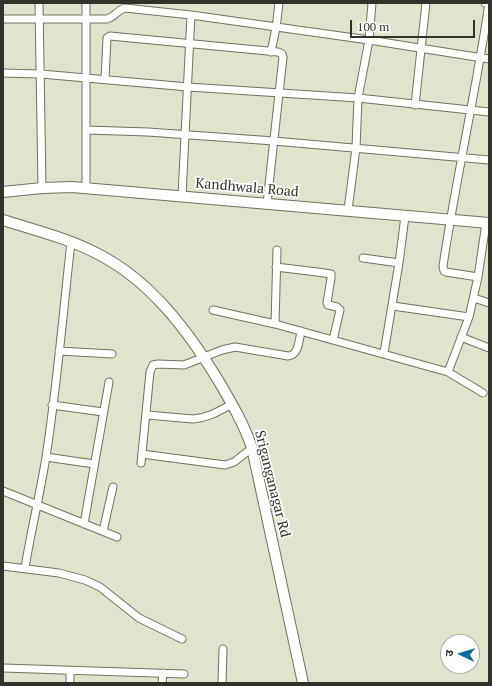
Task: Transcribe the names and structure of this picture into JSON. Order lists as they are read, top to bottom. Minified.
{"streets":{"main road":["Kandhwala Road","Sriganganagar Rd"]},"scale_bar":"100 m","north":"left"}
